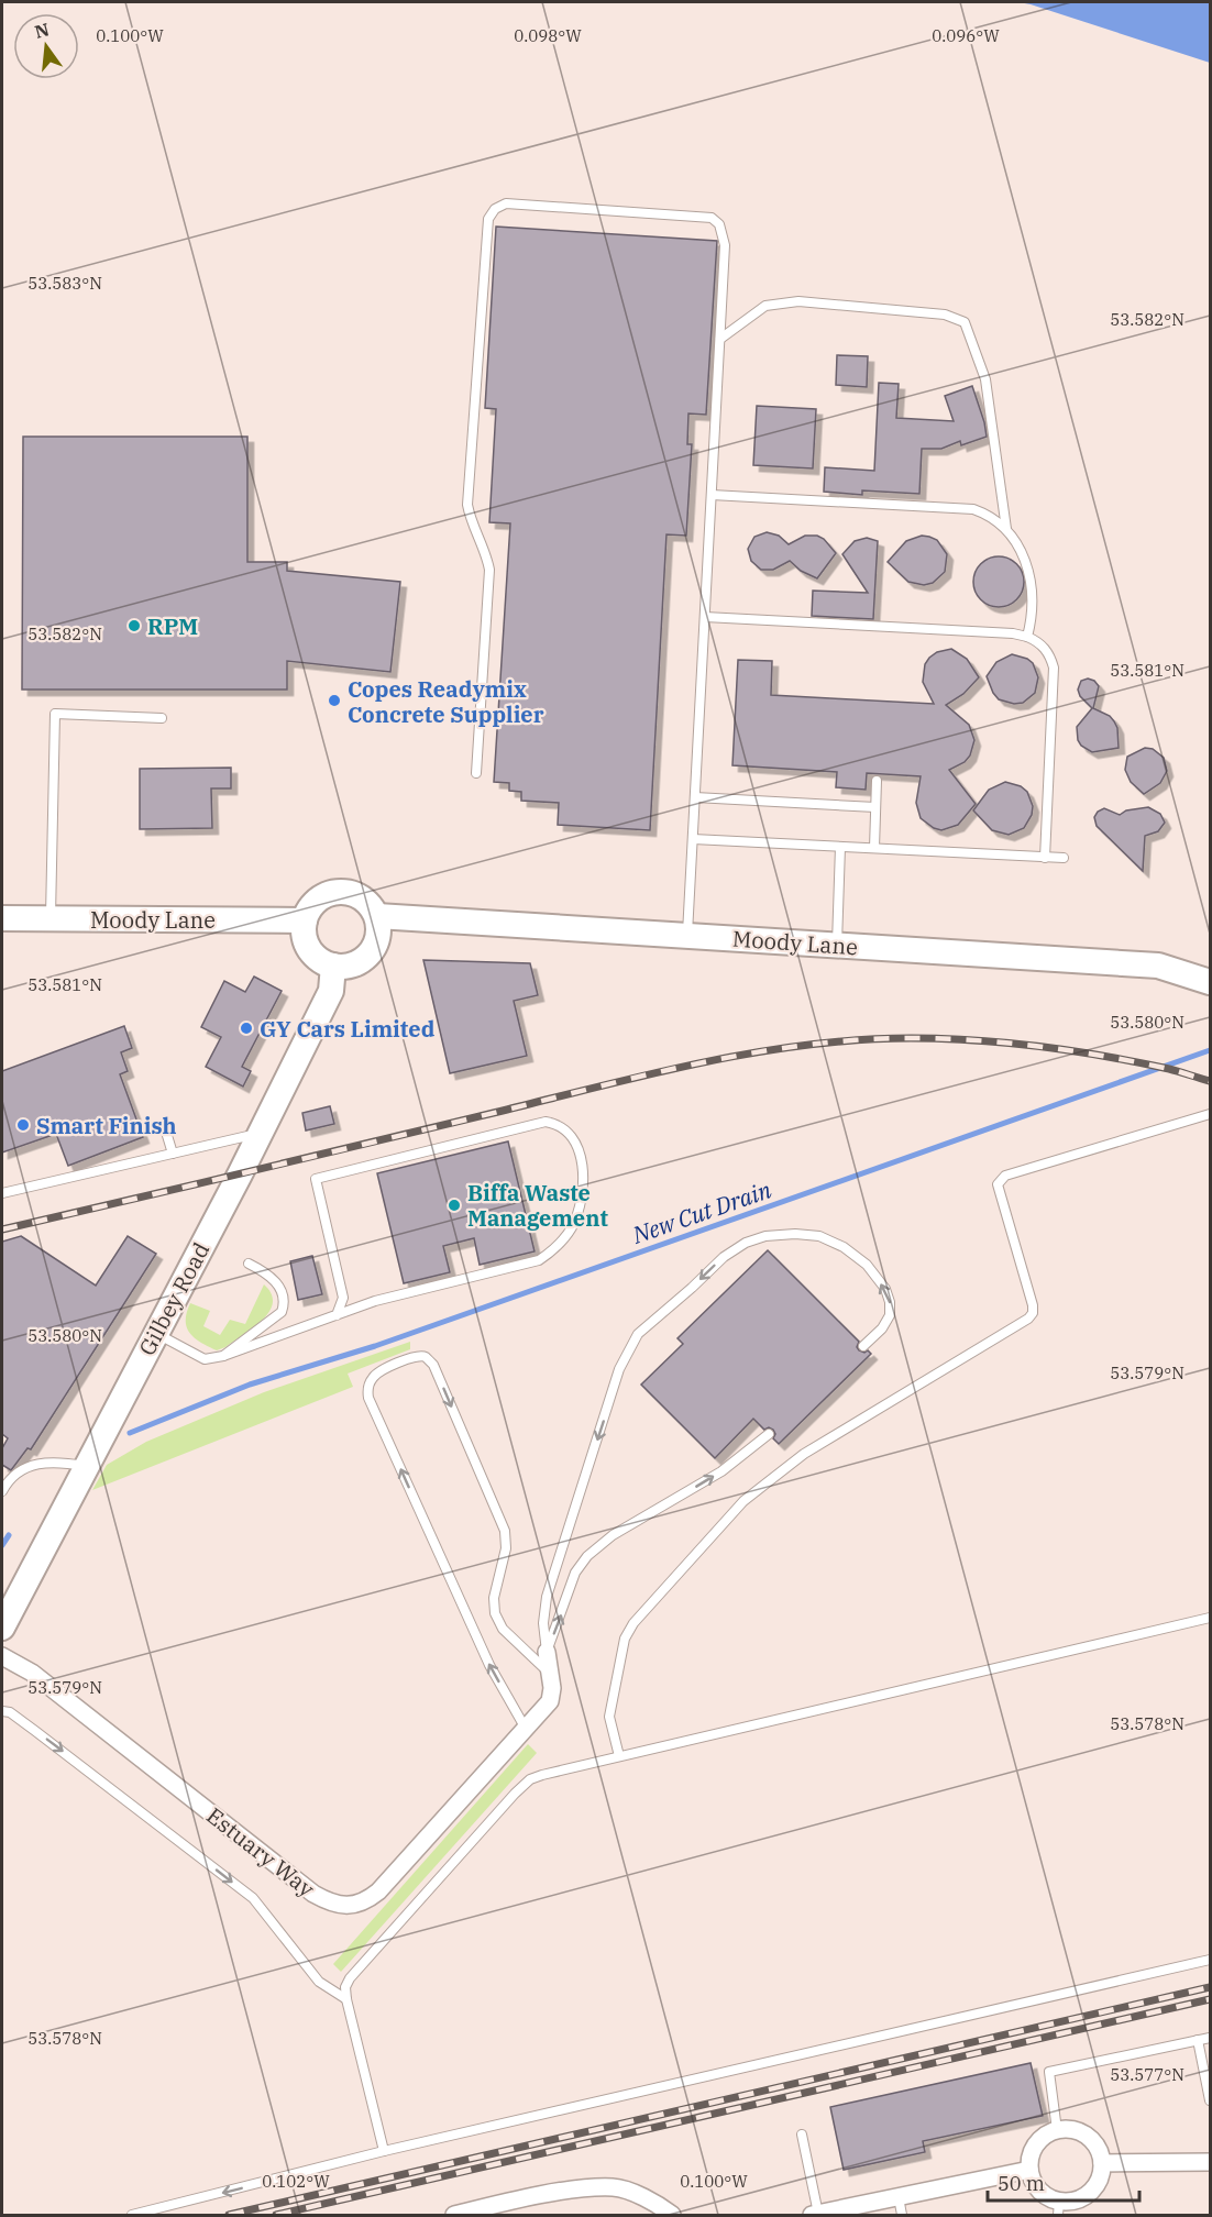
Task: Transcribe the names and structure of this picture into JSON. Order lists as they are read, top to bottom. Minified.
{"streets":{"street":["Moody Lane","Gilbey Road","Estuary Way"]},"crossings":[["Moody Lane","Gilbey Road"]],"water":["New Cut Drain"],"places":["RPM","Copes Readymix Concrete Supplier","GY Cars Limited","Smart Finish","Biffa Waste Management"],"scale_bar":"50 m","north":"top","coordinates":["0.100°W","0.098°W","0.096°W","53.583°N","53.582°N","53.581°N","53.580°N","53.579°N","53.578°N","53.577°N","0.102°W"]}
